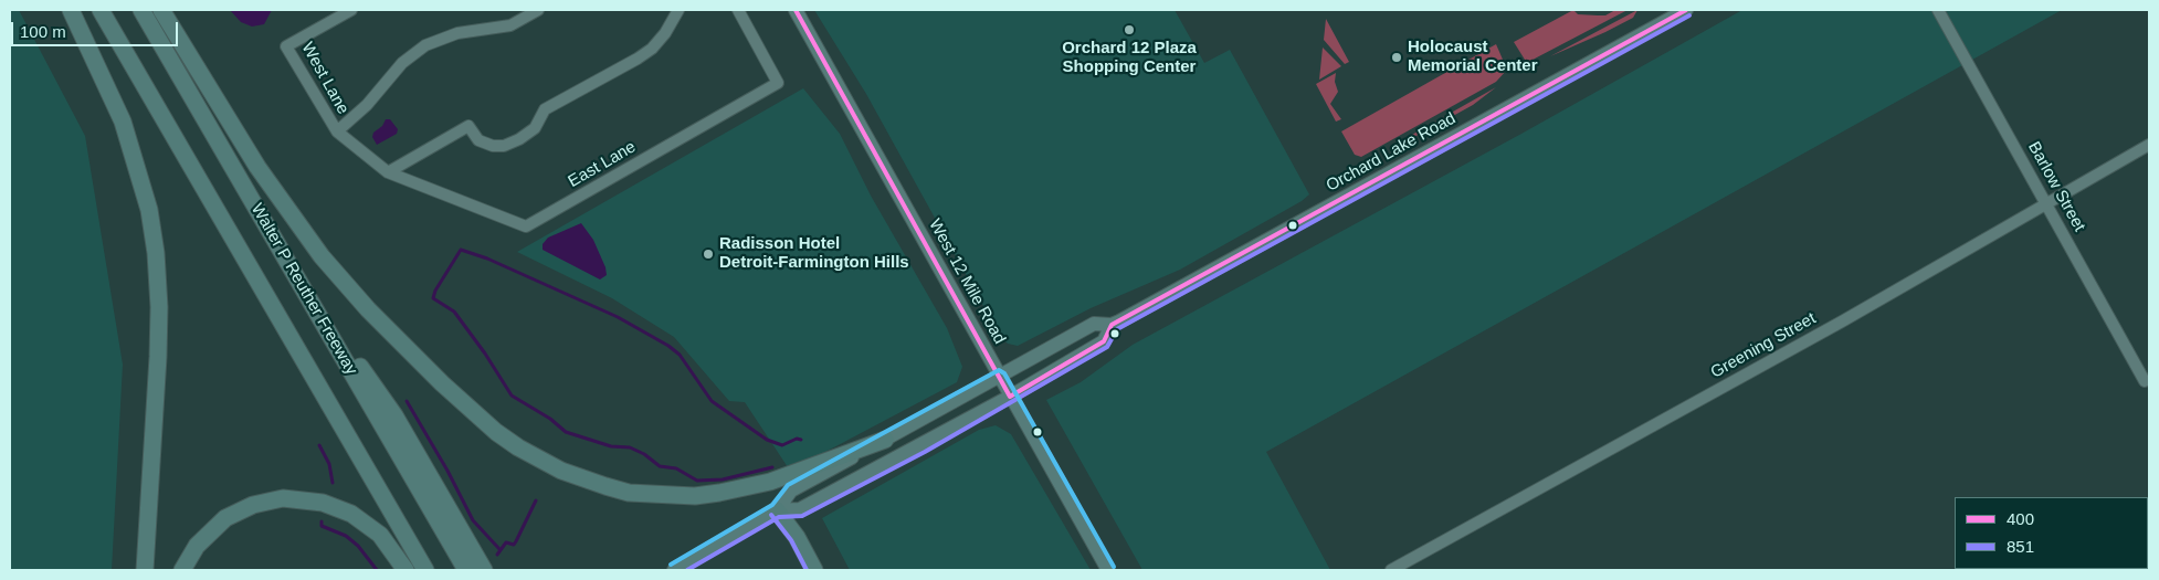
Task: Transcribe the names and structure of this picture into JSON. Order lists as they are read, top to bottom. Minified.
{"streets":{"highway":["Walter P Reuther Freeway"],"main road":["Orchard Lake Road","West 12 Mile Road"],"street":["West Lane","East Lane","Barlow Street","Greening Street"]},"crossings":[["West Lane","East Lane"],["Orchard Lake Road","West 12 Mile Road"],["Barlow Street","Greening Street"]],"places":["Orchard 12 Plaza Shopping Center","Holocaust Memorial Center","Radisson Hotel Detroit-Farmington Hills"],"lines":["transit line 400","transit line 851"],"legend":["400","851"],"scale_bar":"100 m"}
